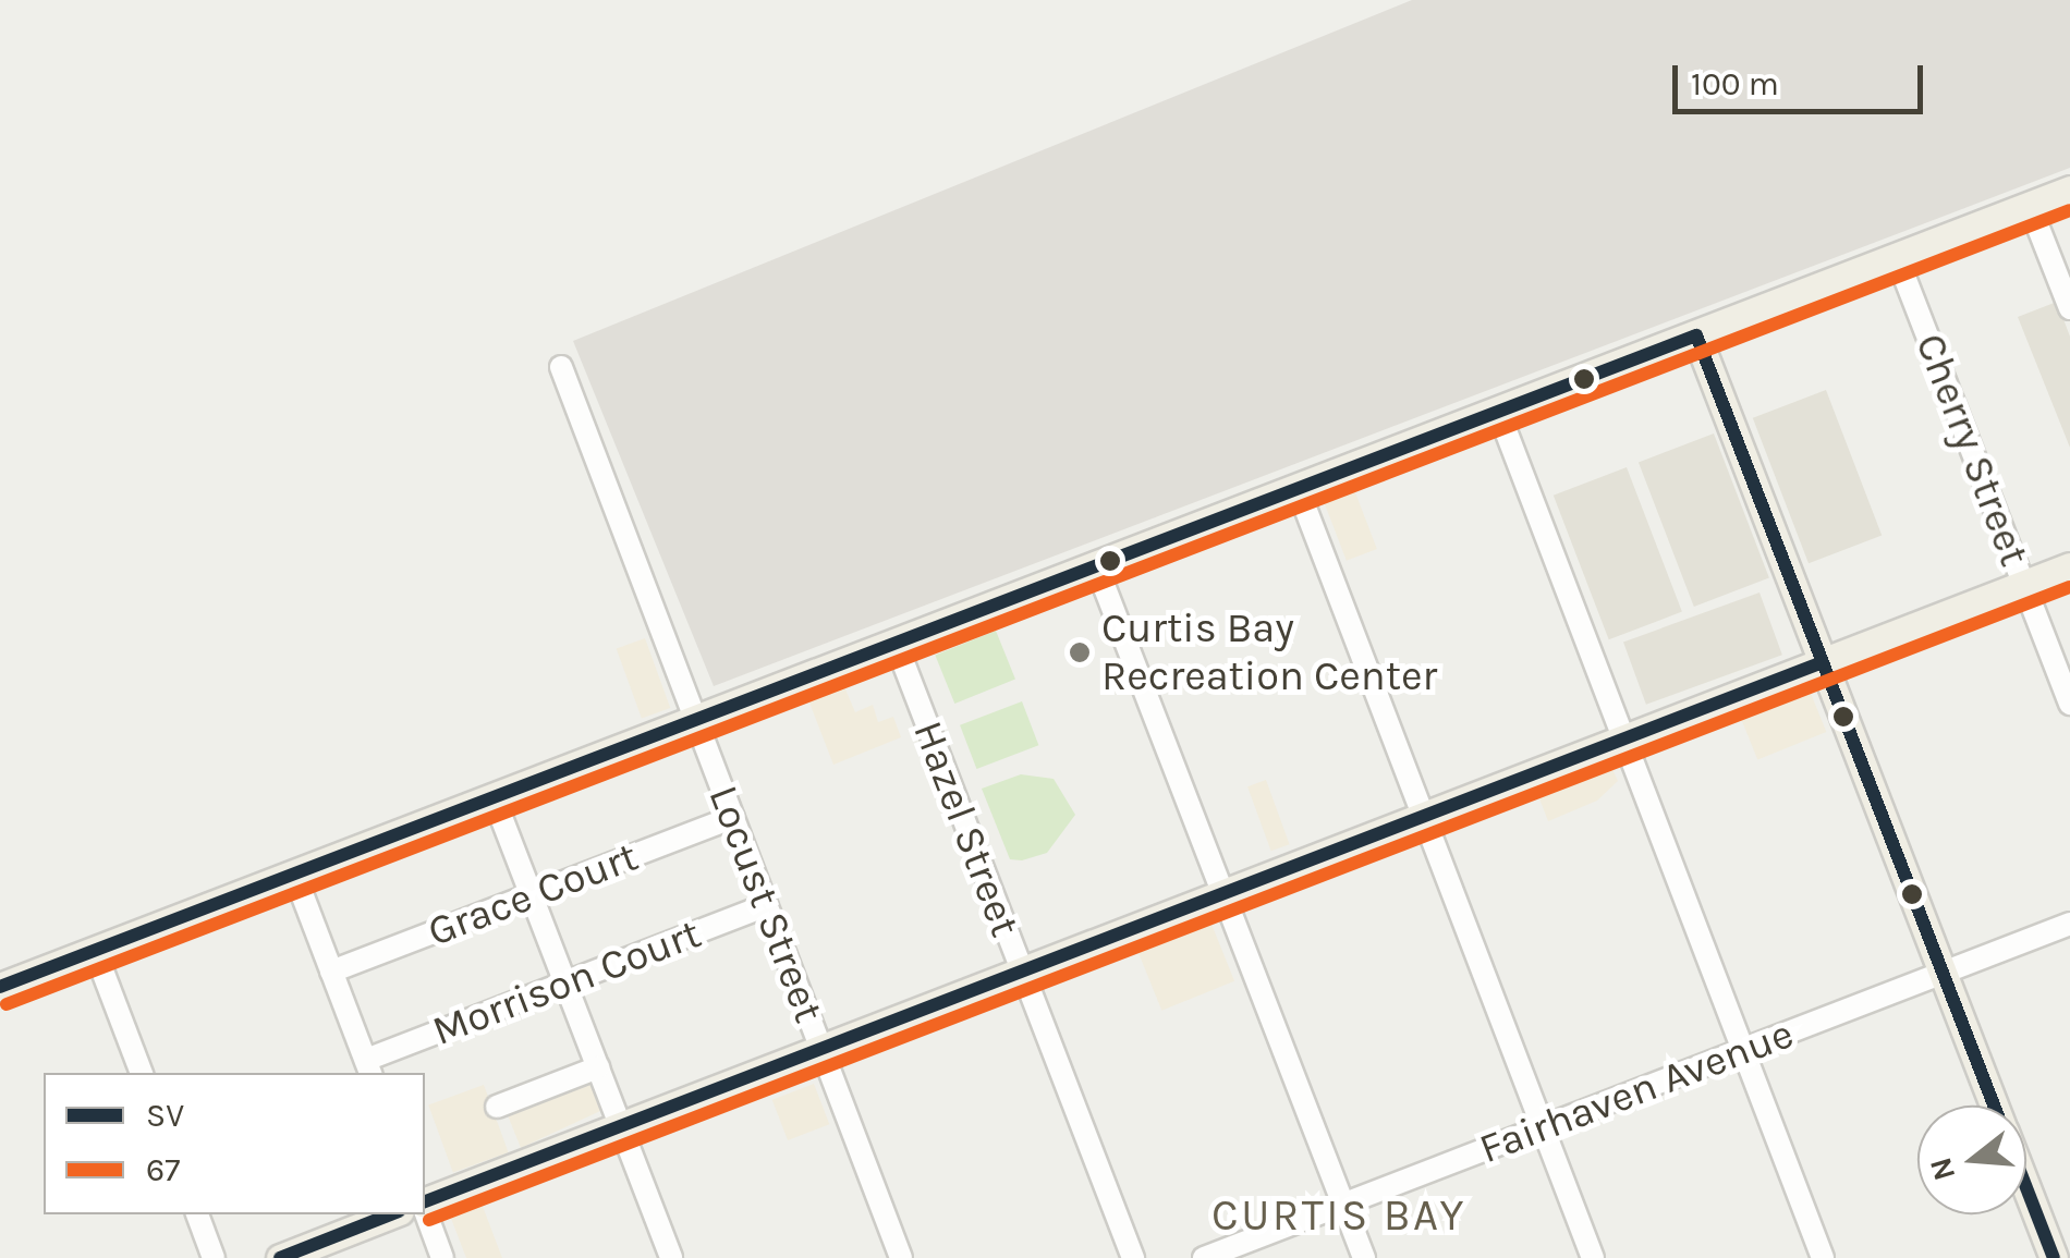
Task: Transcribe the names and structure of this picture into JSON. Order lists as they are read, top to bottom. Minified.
{"streets":{"street":["Cherry Street","Hazel Street","Grace Court","Locust Street","Morrison Court","Fairhaven Avenue"]},"crossings":[["Grace Court","Locust Street"],["Locust Street","Morrison Court"]],"districts":["CURTIS BAY"],"places":["Curtis Bay Recreation Center"],"lines":["transit line 67","transit line SV"],"legend":["SV","67"],"scale_bar":"100 m","north":"left"}
